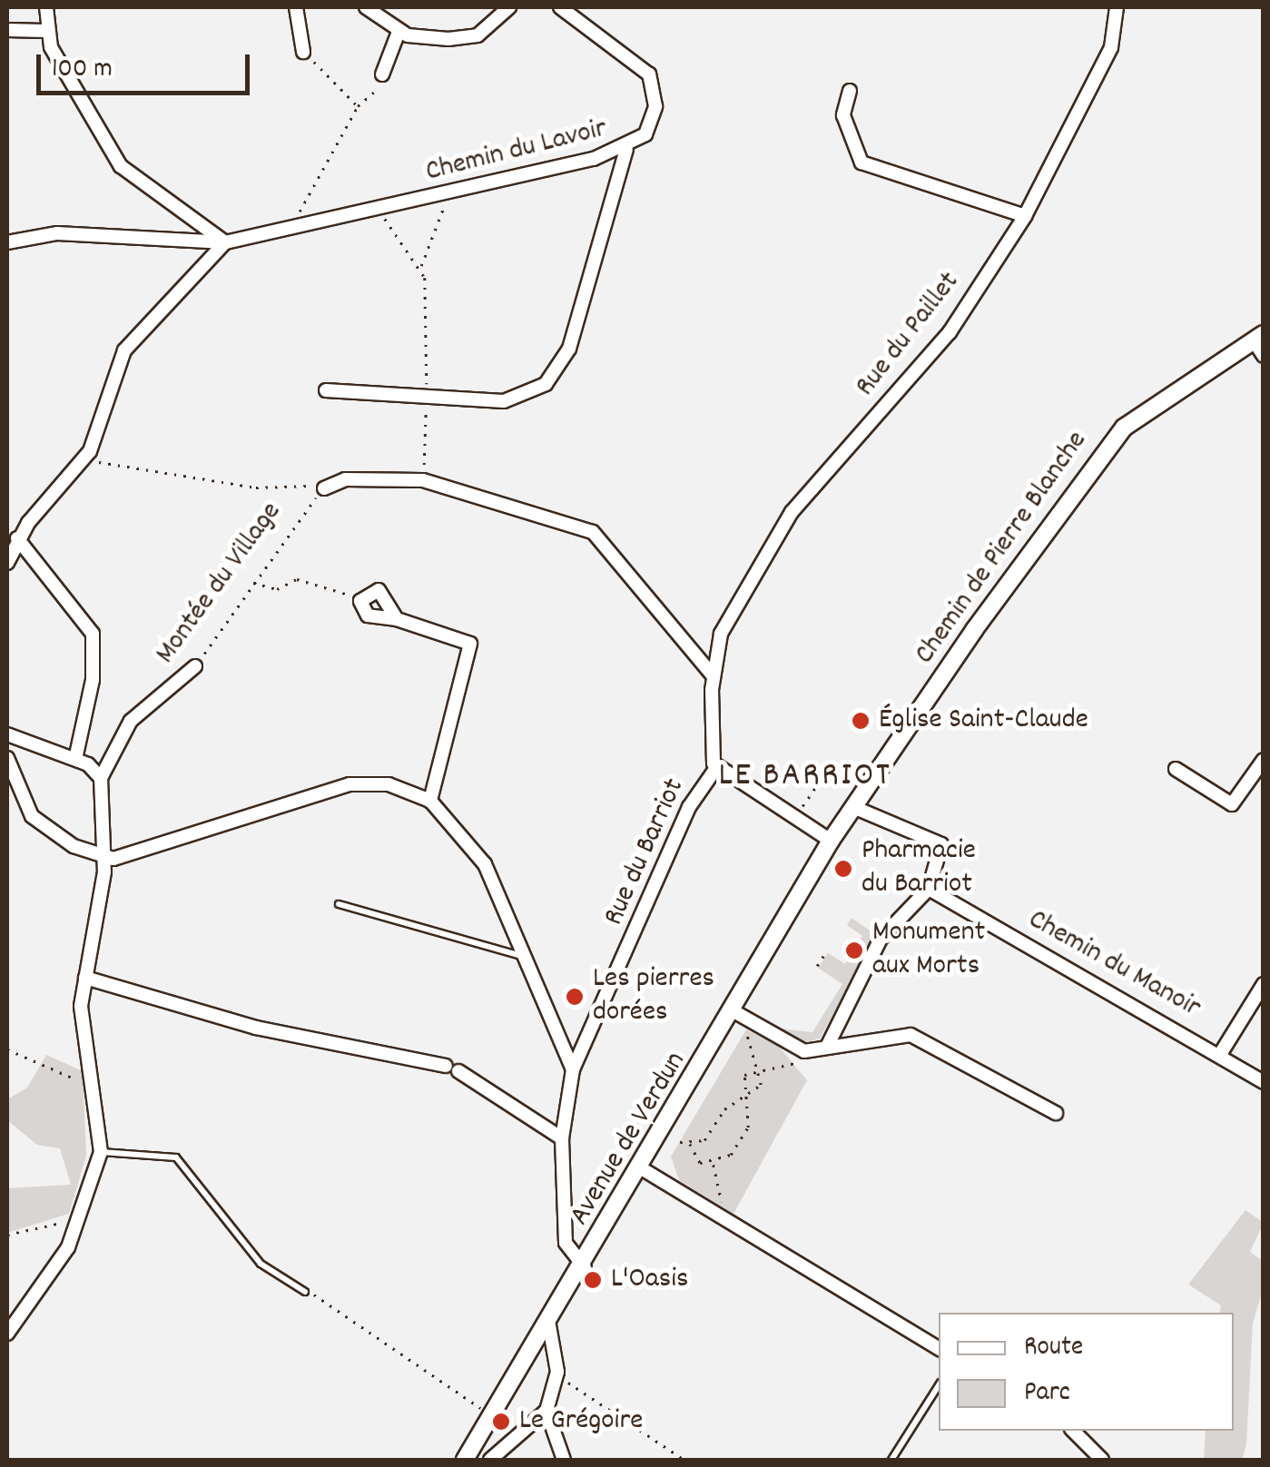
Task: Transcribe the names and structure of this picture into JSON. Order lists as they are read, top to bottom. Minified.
{"streets":{"street":["Chemin du Lavoir","Rue du Paillet","Chemin de Pierre Blanche","Montée du Village","Rue du Barriot","Chemin du Manoir","Avenue de Verdun"]},"crossings":[["Rue du Paillet","Rue du Barriot"],["Chemin de Pierre Blanche","Avenue de Verdun"],["Rue du Barriot","Avenue de Verdun"]],"districts":["LE BARRIOT"],"places":["Église Saint-Claude","Pharmacie du Barriot","Monument aux Morts","Les pierres dorées","L'Oasis","Le Grégoire"],"legend":["Route","Parc"],"scale_bar":"100 m"}
